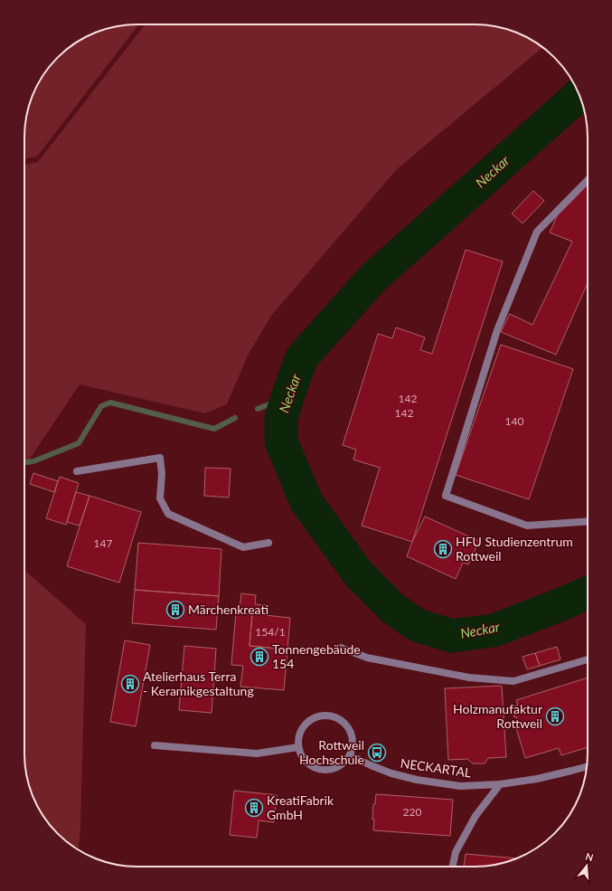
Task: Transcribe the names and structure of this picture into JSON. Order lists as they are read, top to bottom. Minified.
{"streets":{"street":["NECKARTAL"]},"water":["Neckar"],"places":{"building":["HFU Studienzentrum Rottweil","Märchenkreati","Tonnengebäude 154","Atelierhaus Terra - Keramikgestaltung","Holzmanufaktur Rottweil","KreatiFabrik GmbH"],"bus stop":["Rottweil Hochschule"]},"house_numbers":["142","142","140","147","154/1","220"],"north":"top"}
